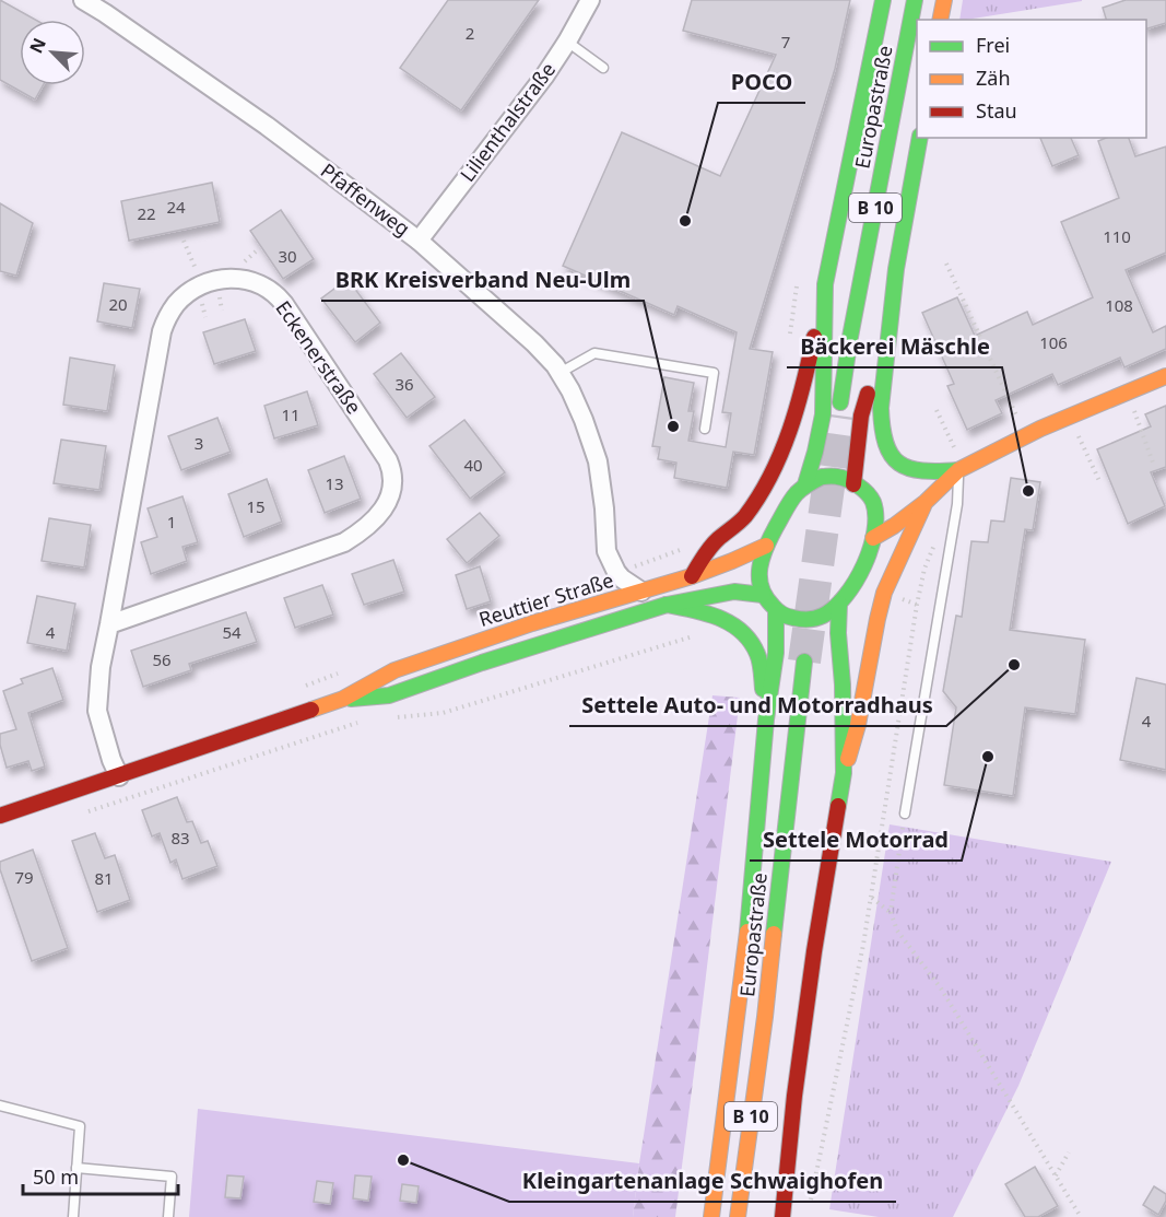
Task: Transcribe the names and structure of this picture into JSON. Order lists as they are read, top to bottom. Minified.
{"streets":{"main road":["Europastraße","B 10","Reuttier Straße"],"street":["Lilienthalstraße","Pfaffenweg","Eckenerstraße"]},"crossings":[["Lilienthalstraße","Pfaffenweg"],["Eckenerstraße","Reuttier Straße"]],"places":["POCO","BRK Kreisverband Neu-Ulm","Bäckerei Mäschle","Settele Auto- und Motorradhaus","Settele Motorrad","Kleingartenanlage Schwaighofen"],"house_numbers":["2","7","24","22","110","30","20","108","106","36","11","3","40","13","15","1","4","54","56","4","83","79","81"],"legend":["Frei","Zäh","Stau"],"scale_bar":"50 m","north":"top left"}
